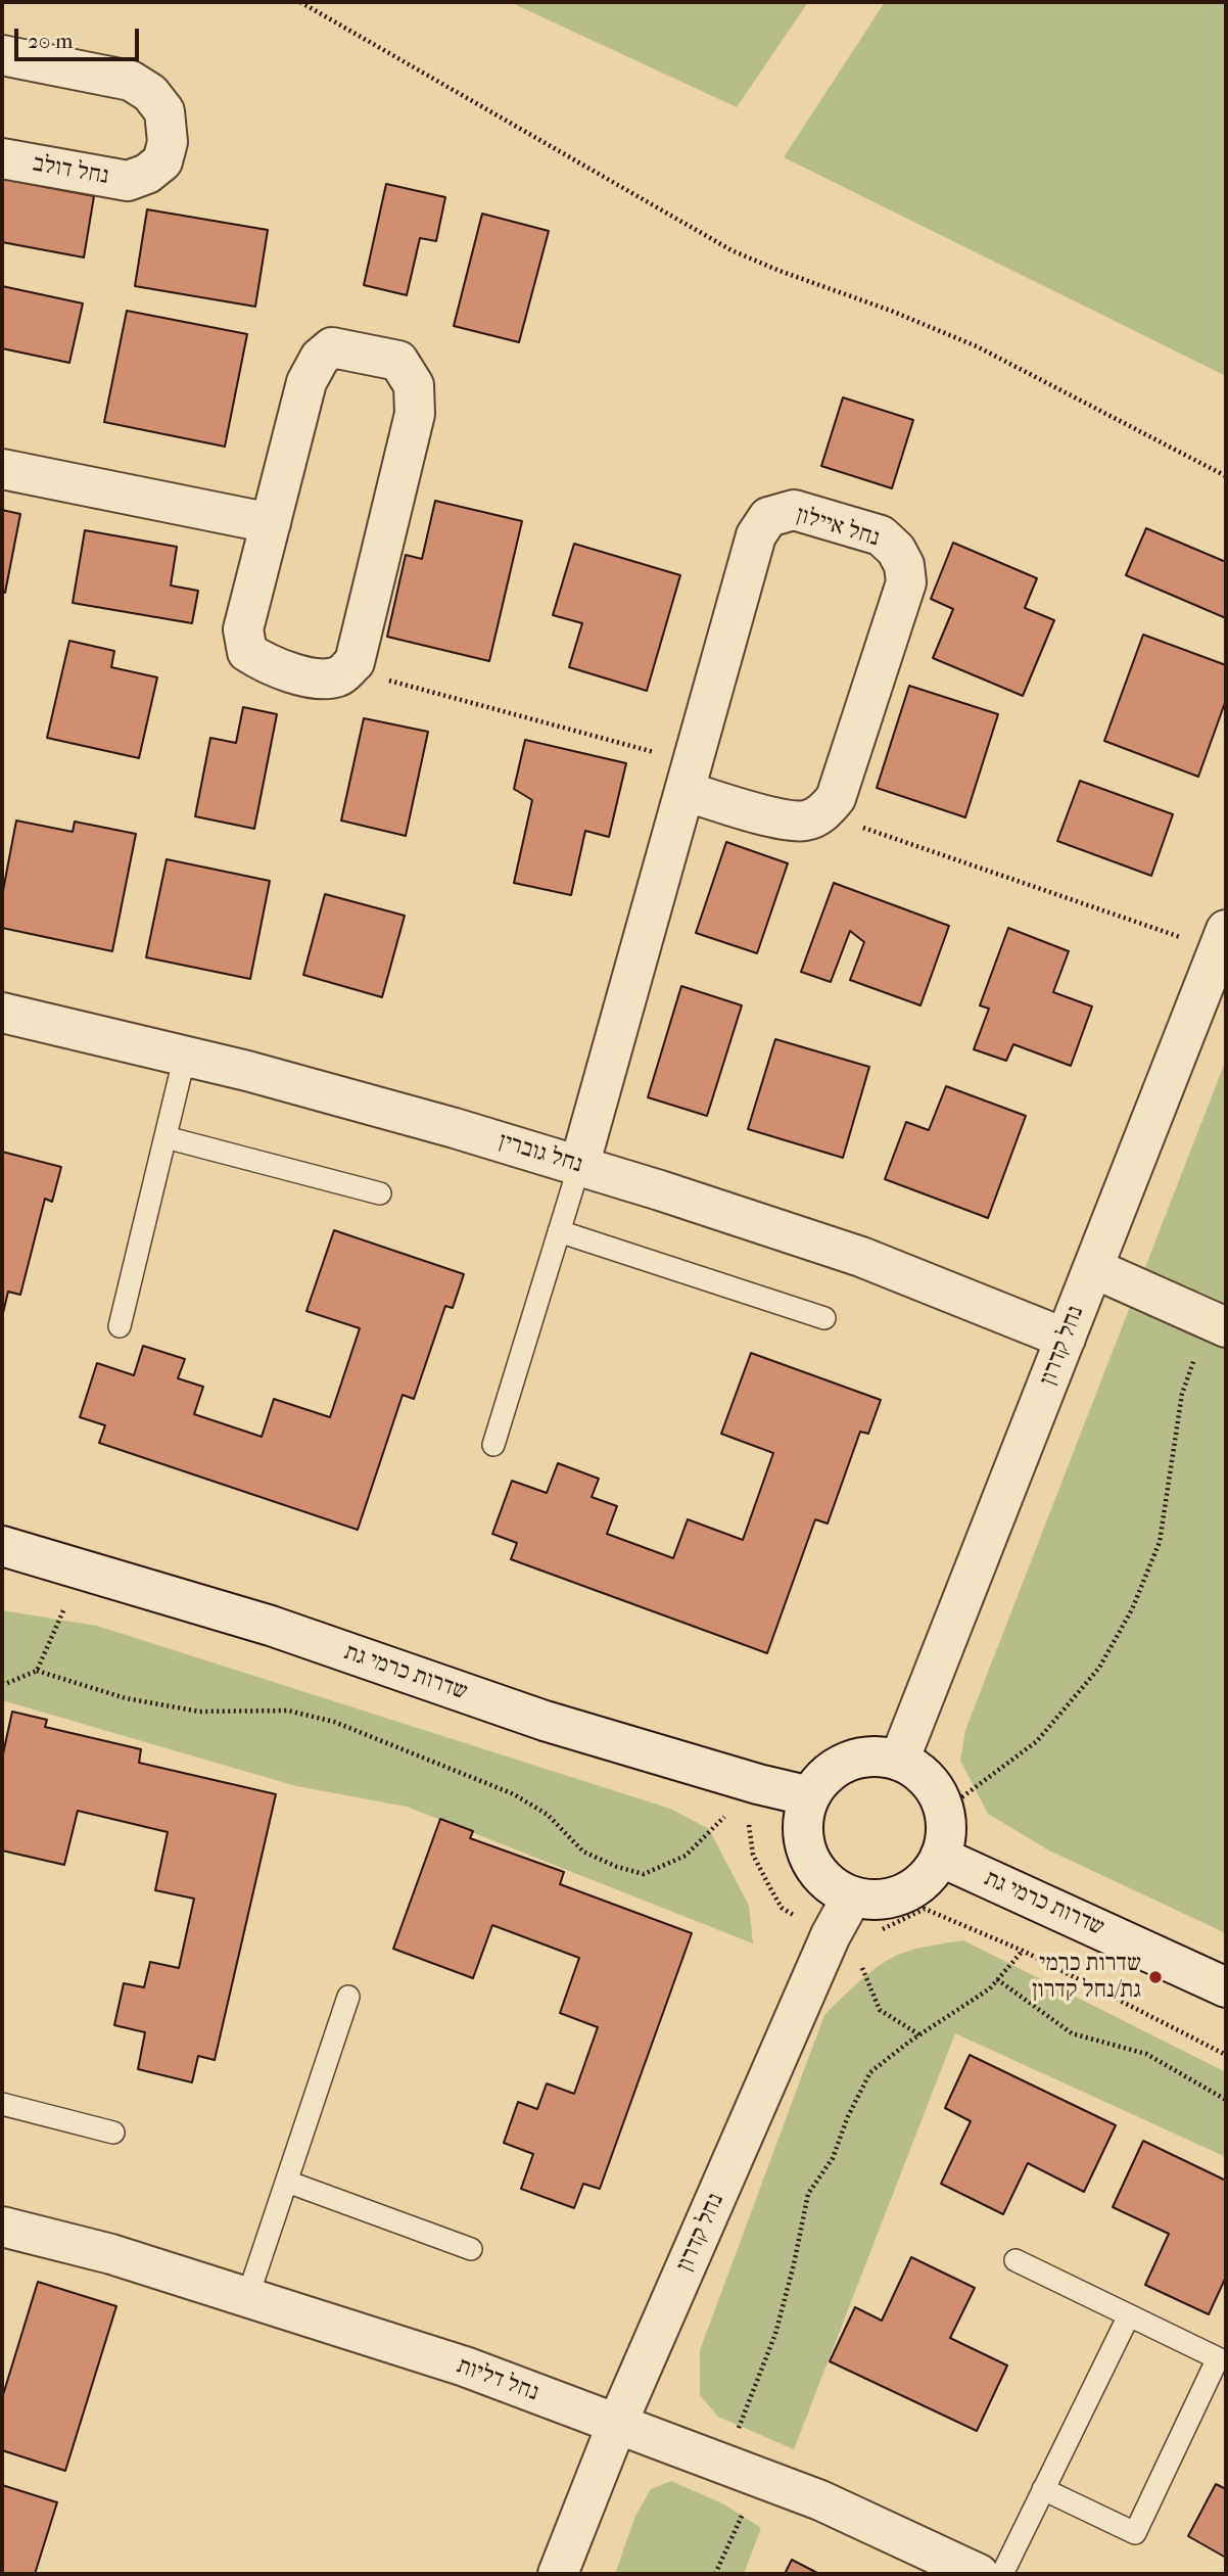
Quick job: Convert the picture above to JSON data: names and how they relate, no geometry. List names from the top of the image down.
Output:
{
  "streets": {
    "street": [
      "נחל דולב",
      "נחל איילון",
      "נחל גוברין",
      "נחל קדרון",
      "שדרות כרמי גת",
      "נחל דליות"
    ]
  },
  "crossings": [
    ["נחל איילון", "נחל גוברין"],
    ["נחל גוברין", "נחל קדרון"],
    ["נחל קדרון", "שדרות כרמי גת"],
    ["נחל קדרון", "נחל דליות"]
  ],
  "places": ["שדרות כרמי גת/נחל קדרון"],
  "scale_bar": "20 m"
}
